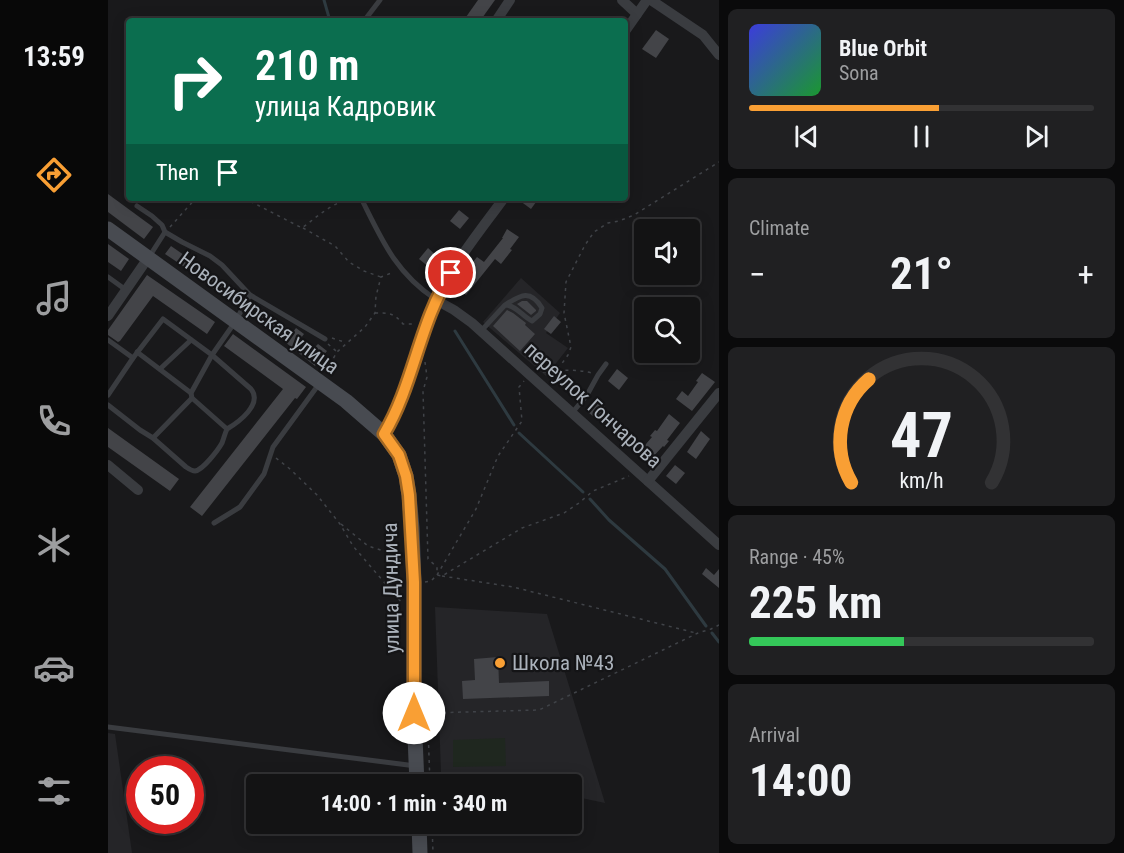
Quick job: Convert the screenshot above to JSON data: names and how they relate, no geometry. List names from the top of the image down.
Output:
{
  "streets": {
    "main road": ["Новосибирская улица", "улица Дундича"],
    "street": ["переулок Гончарова"]
  },
  "crossings": [
    ["Новосибирская улица", "улица Дундича"]
  ],
  "places": ["Школа №43"],
  "page": {
    "tabs": "13:59",
    "turn": ["210 m", "улица Кадровик"],
    "song": ["Blue Orbit", "Sona"],
    "then": "Then",
    "tile": [
      "Climate",
      ["Range · 45%", "225 km"],
      ["Arrival", "14:00"]
    ],
    "heat": ["−", "21°", "+"],
    "limit": "50",
    "trip": "14:00 · 1 min · 340 m",
    "gauge": ["47", "km/h"]
  }
}
